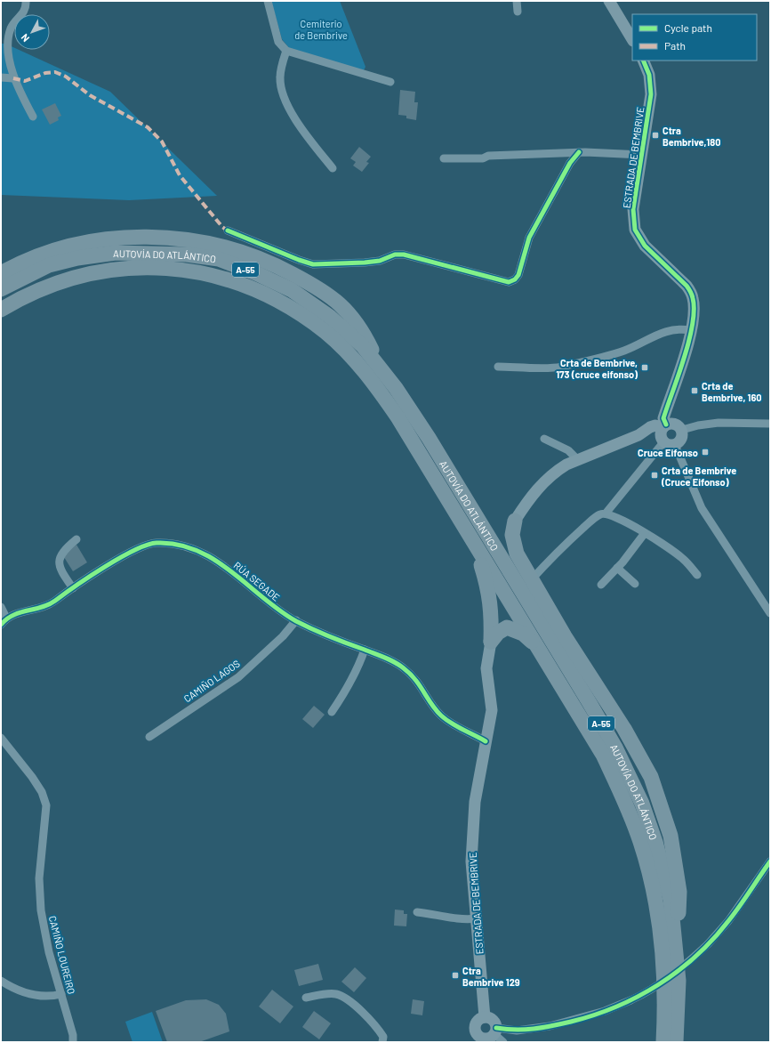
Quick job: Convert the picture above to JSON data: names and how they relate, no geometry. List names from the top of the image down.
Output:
{
  "streets": {
    "highway": ["AUTOVÍA DO ATLÁNTICO", "A-55"],
    "street": [
      "ESTRADA DE BEMBRIVE",
      "RÚA SEGADE",
      "CAMIÑO LAGOS",
      "CAMIÑO LOUREIRO"
    ]
  },
  "crossings": [
    ["ESTRADA DE BEMBRIVE", "RÚA SEGADE"],
    ["RÚA SEGADE", "CAMIÑO LAGOS"]
  ],
  "parks": ["Cemiterio de Bembrive"],
  "places": {
    "transit": [
      "Ctra Bembrive,180",
      "Crta de Bembrive, 173 (cruce eifonso)",
      "Crta de Bembrive, 160",
      "Cruce Eifonso",
      "Crta de Bembrive (Cruce Eifonso)",
      "Ctra Bembrive 129"
    ]
  },
  "legend": ["Cycle path", "Path"],
  "north": "bottom left"
}
